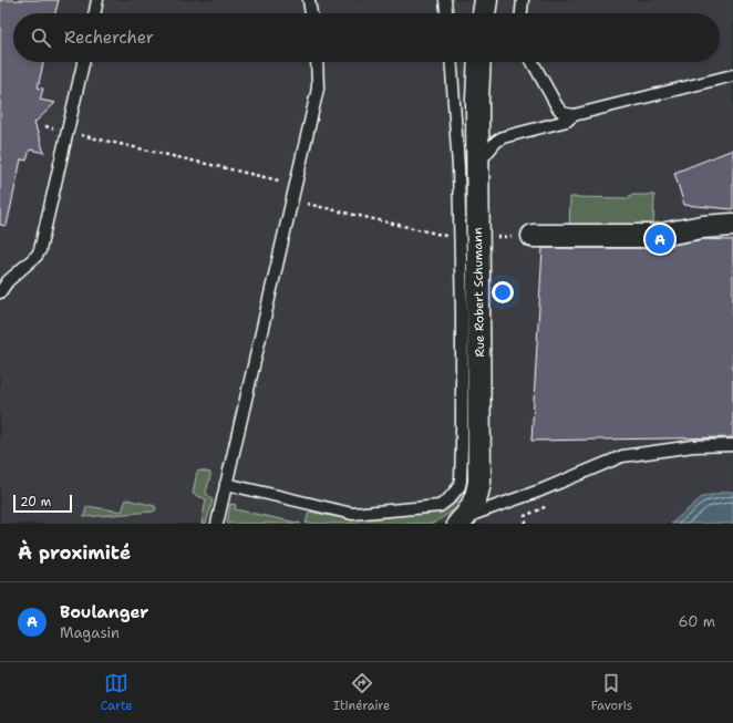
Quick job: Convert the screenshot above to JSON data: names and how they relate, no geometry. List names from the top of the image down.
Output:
{
  "streets": {
    "street": ["Rue Robert Schumann"]
  },
  "scale_bar": "20 m",
  "page": {
    "search": "Rechercher",
    "pins": "A",
    "scale": "20 m",
    "heading": "À proximité",
    "list": [
      {
        "mark": "A",
        "name": "Boulanger",
        "note": "Magasin",
        "value": "60 m"
      }
    ],
    "nav": ["Carte", "Itinéraire", "Favoris"]
  }
}
